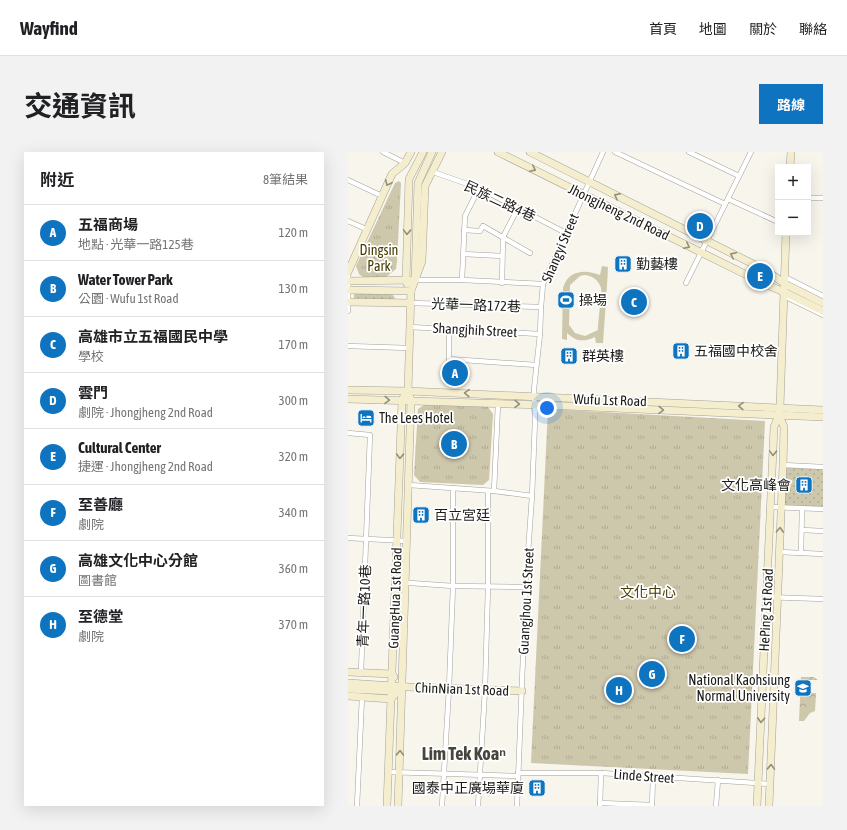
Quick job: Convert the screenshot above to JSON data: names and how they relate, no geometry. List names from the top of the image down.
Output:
{
  "streets": {
    "street": [
      "民族二路4巷",
      "Jhongjheng 2nd Road",
      "Shangyi Street",
      "光華一路172巷",
      "Shangjhih Street",
      "Wufu 1st Road",
      "GuangHua 1st Road",
      "Guangjhou 1st Street",
      "青年一路10巷",
      "HePing 1st Road",
      "ChinNian 1st Road",
      "Linde Street"
    ]
  },
  "crossings": [
    ["民族二路4巷", "Shangyi Street"],
    ["Jhongjheng 2nd Road", "Shangyi Street"],
    ["Jhongjheng 2nd Road", "HePing 1st Road"],
    ["Shangyi Street", "光華一路172巷"],
    ["Shangyi Street", "Shangjhih Street"],
    ["Shangyi Street", "Wufu 1st Road"],
    ["Shangyi Street", "Guangjhou 1st Street"],
    ["光華一路172巷", "GuangHua 1st Road"],
    ["Shangjhih Street", "GuangHua 1st Road"],
    ["Wufu 1st Road", "GuangHua 1st Road"],
    ["Wufu 1st Road", "Guangjhou 1st Street"],
    ["Wufu 1st Road", "HePing 1st Road"],
    ["GuangHua 1st Road", "ChinNian 1st Road"],
    ["GuangHua 1st Road", "Linde Street"],
    ["Guangjhou 1st Street", "ChinNian 1st Road"],
    ["Guangjhou 1st Street", "Linde Street"],
    ["HePing 1st Road", "Linde Street"]
  ],
  "districts": ["Lim Tek Koaⁿ"],
  "parks": ["Dingsin Park", "文化中心"],
  "places": {
    "building": [
      "勤藝樓",
      "五福國中校舍",
      "群英樓",
      "文化高峰會",
      "百立宮廷",
      "國泰中正廣場華廈"
    ],
    "sports": ["操場"],
    "hotel": ["The Lees Hotel"],
    "school or university": ["National Kaohsiung Normal University"]
  },
  "page": {
    "header": "Wayfind",
    "nav": [
      "首頁",
      "地圖",
      "關於",
      "聯絡"
    ],
    "title": "交通資訊",
    "buttons": "路線",
    "heading": ["附近", "8筆結果"],
    "map_buttons": ["+", "−"],
    "list": [
      {
        "mark": "A",
        "name": "五福商場",
        "note": "地點 · 光華一路125巷",
        "value": "120 m"
      },
      {
        "mark": "B",
        "name": "Water Tower Park",
        "note": "公園 · Wufu 1st Road",
        "value": "130 m"
      },
      {
        "mark": "C",
        "name": "高雄市立五福國民中學",
        "note": "學校",
        "value": "170 m"
      },
      {
        "mark": "D",
        "name": "雲門",
        "note": "劇院 · Jhongjheng 2nd Road",
        "value": "300 m"
      },
      {
        "mark": "E",
        "name": "Cultural Center",
        "note": "捷運 · Jhongjheng 2nd Road",
        "value": "320 m"
      },
      {
        "mark": "F",
        "name": "至善廳",
        "note": "劇院",
        "value": "340 m"
      },
      {
        "mark": "G",
        "name": "高雄文化中心分館",
        "note": "圖書館",
        "value": "360 m"
      },
      {
        "mark": "H",
        "name": "至德堂",
        "note": "劇院",
        "value": "370 m"
      }
    ],
    "pins": [
      "D",
      "E",
      "C",
      "A",
      "B",
      "F",
      "G",
      "H"
    ]
  }
}
